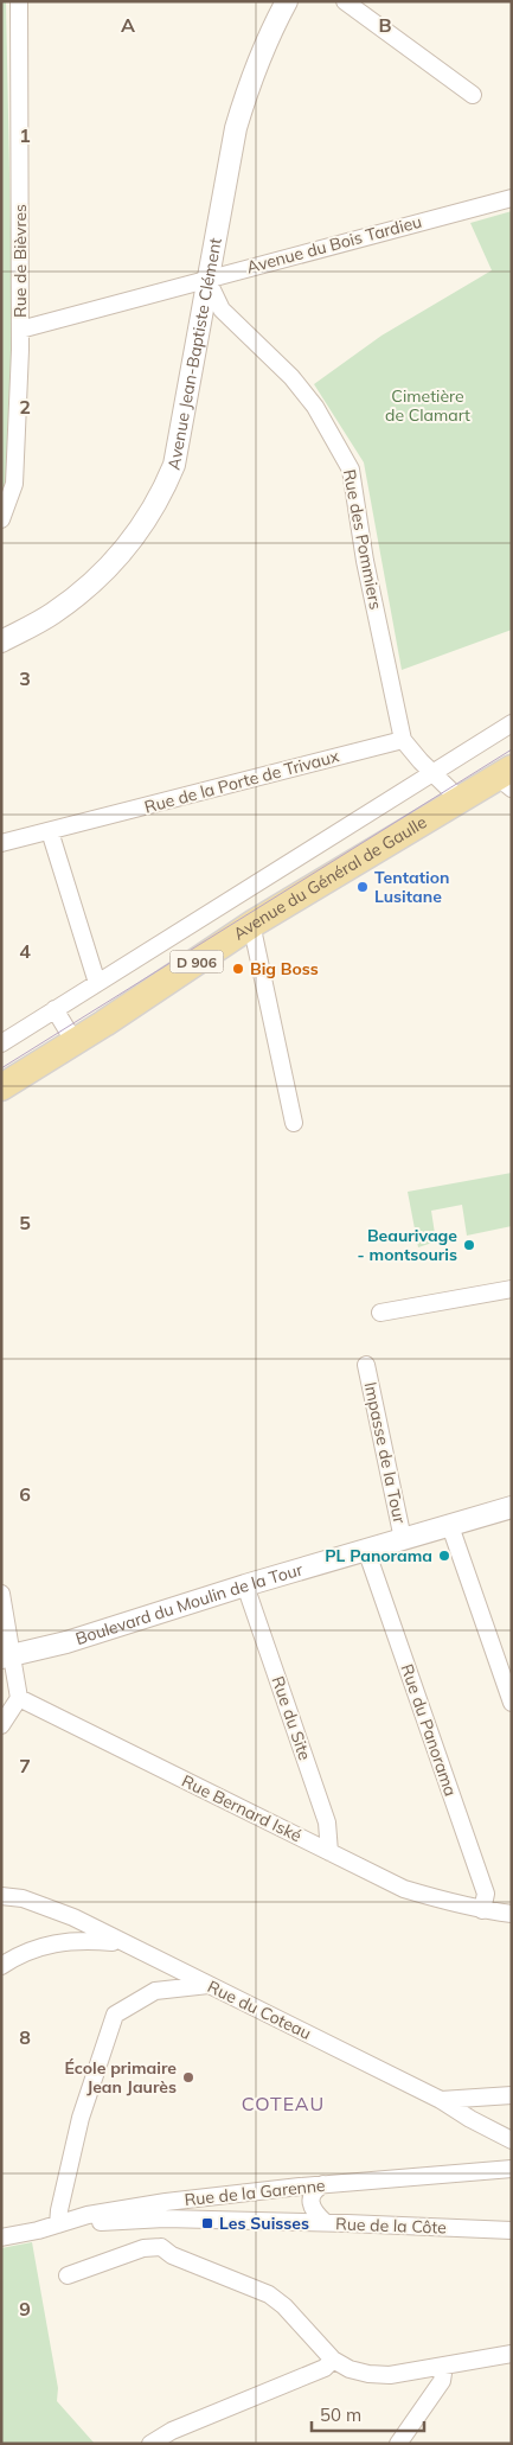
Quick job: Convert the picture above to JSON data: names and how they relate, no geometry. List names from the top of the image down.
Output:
{
  "streets": {
    "main road": ["Avenue du Général de Gaulle", "D 906"],
    "street": [
      "Avenue du Bois Tardieu",
      "Rue de Bièvres",
      "Avenue Jean-Baptiste Clément",
      "Rue des Pommiers",
      "Rue de la Porte de Trivaux",
      "Impasse de la Tour",
      "Boulevard du Moulin de la Tour",
      "Rue du Site",
      "Rue du Panorama",
      "Rue Bernard Iské",
      "Rue du Coteau",
      "Rue de la Garenne",
      "Rue de la Côte"
    ]
  },
  "crossings": [
    ["Avenue du Bois Tardieu", "Rue de Bièvres"],
    ["Avenue du Bois Tardieu", "Avenue Jean-Baptiste Clément"],
    ["Avenue du Bois Tardieu", "Rue des Pommiers"],
    ["Avenue Jean-Baptiste Clément", "Rue des Pommiers"],
    ["Rue des Pommiers", "Rue de la Porte de Trivaux"],
    ["Impasse de la Tour", "Boulevard du Moulin de la Tour"],
    ["Boulevard du Moulin de la Tour", "Rue du Site"],
    ["Boulevard du Moulin de la Tour", "Rue du Panorama"],
    ["Rue du Site", "Rue Bernard Iské"],
    ["Rue du Panorama", "Rue Bernard Iské"],
    ["Rue de la Garenne", "Rue de la Côte"]
  ],
  "districts": ["COTEAU"],
  "parks": ["Cimetière de Clamart"],
  "places": {
    "other": [
      "Tentation Lusitane",
      "Big Boss",
      "Beaurivage - montsouris",
      "PL Panorama",
      "École primaire Jean Jaurès"
    ],
    "transit": ["Les Suisses"]
  },
  "scale_bar": "50 m",
  "grid": {
    "columns": ["A", "B"],
    "rows": [
      "1",
      "2",
      "3",
      "4",
      "5",
      "6",
      "7",
      "8",
      "9"
    ]
  }
}
